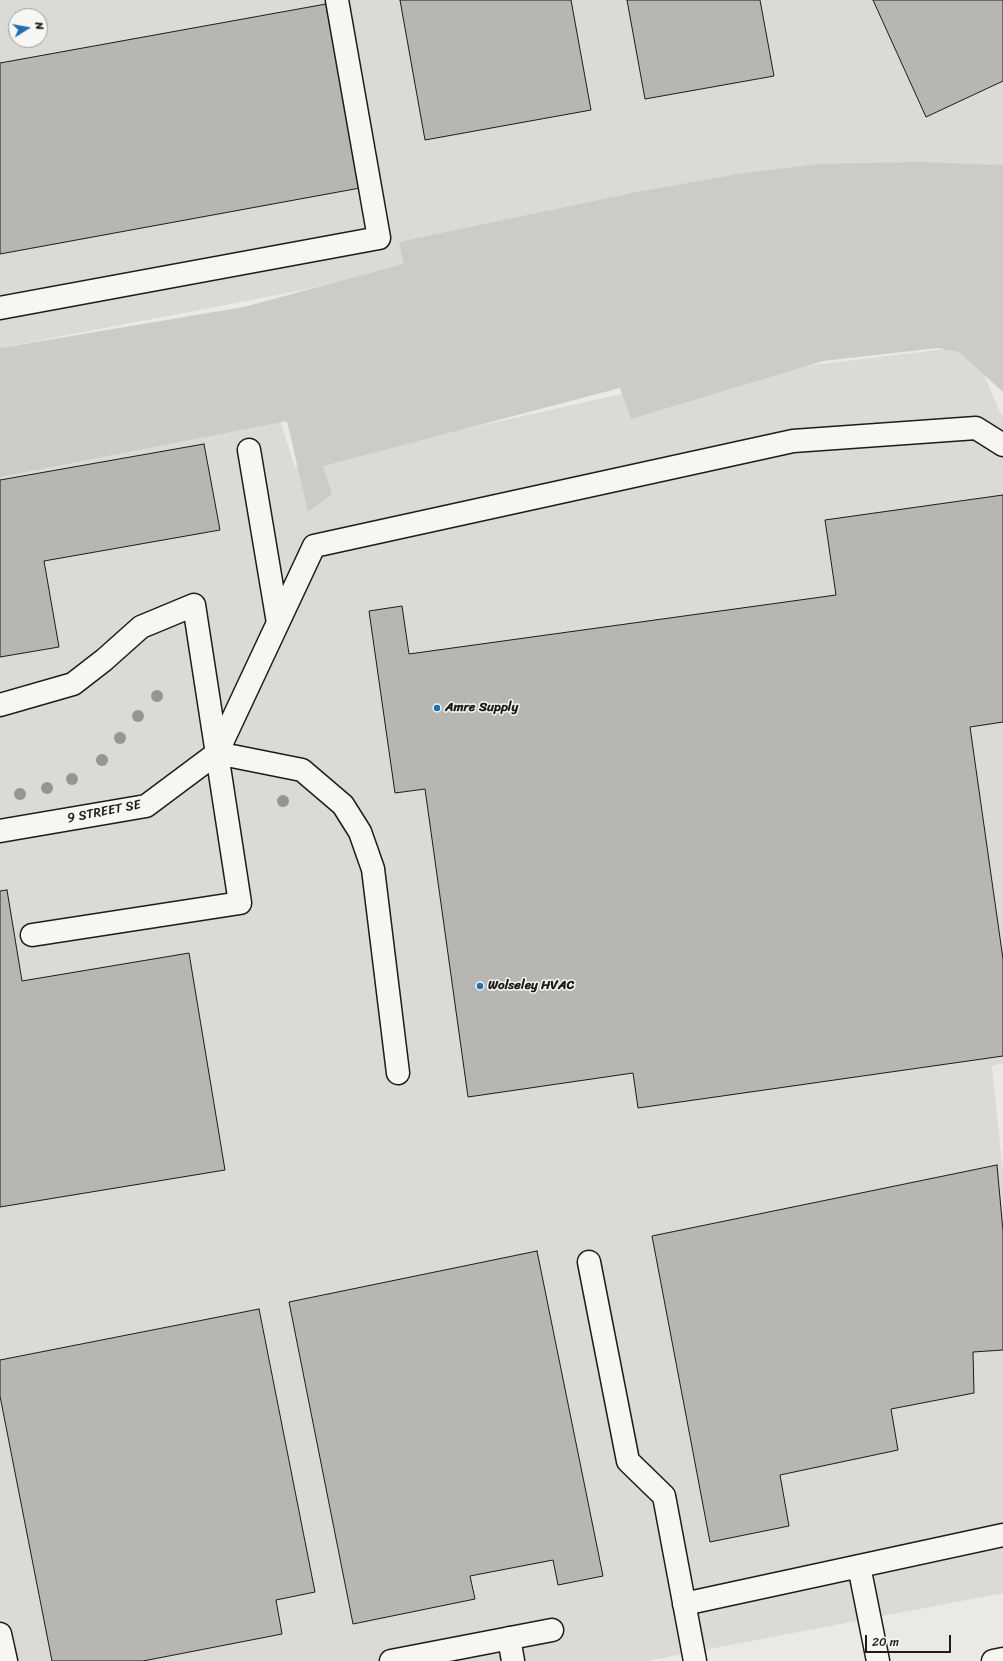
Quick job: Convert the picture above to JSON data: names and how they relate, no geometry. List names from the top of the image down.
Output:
{
  "streets": {
    "street": ["9 STREET SE"]
  },
  "places": ["Amre Supply", "Wolseley HVAC"],
  "scale_bar": "20 m",
  "north": "right"
}
